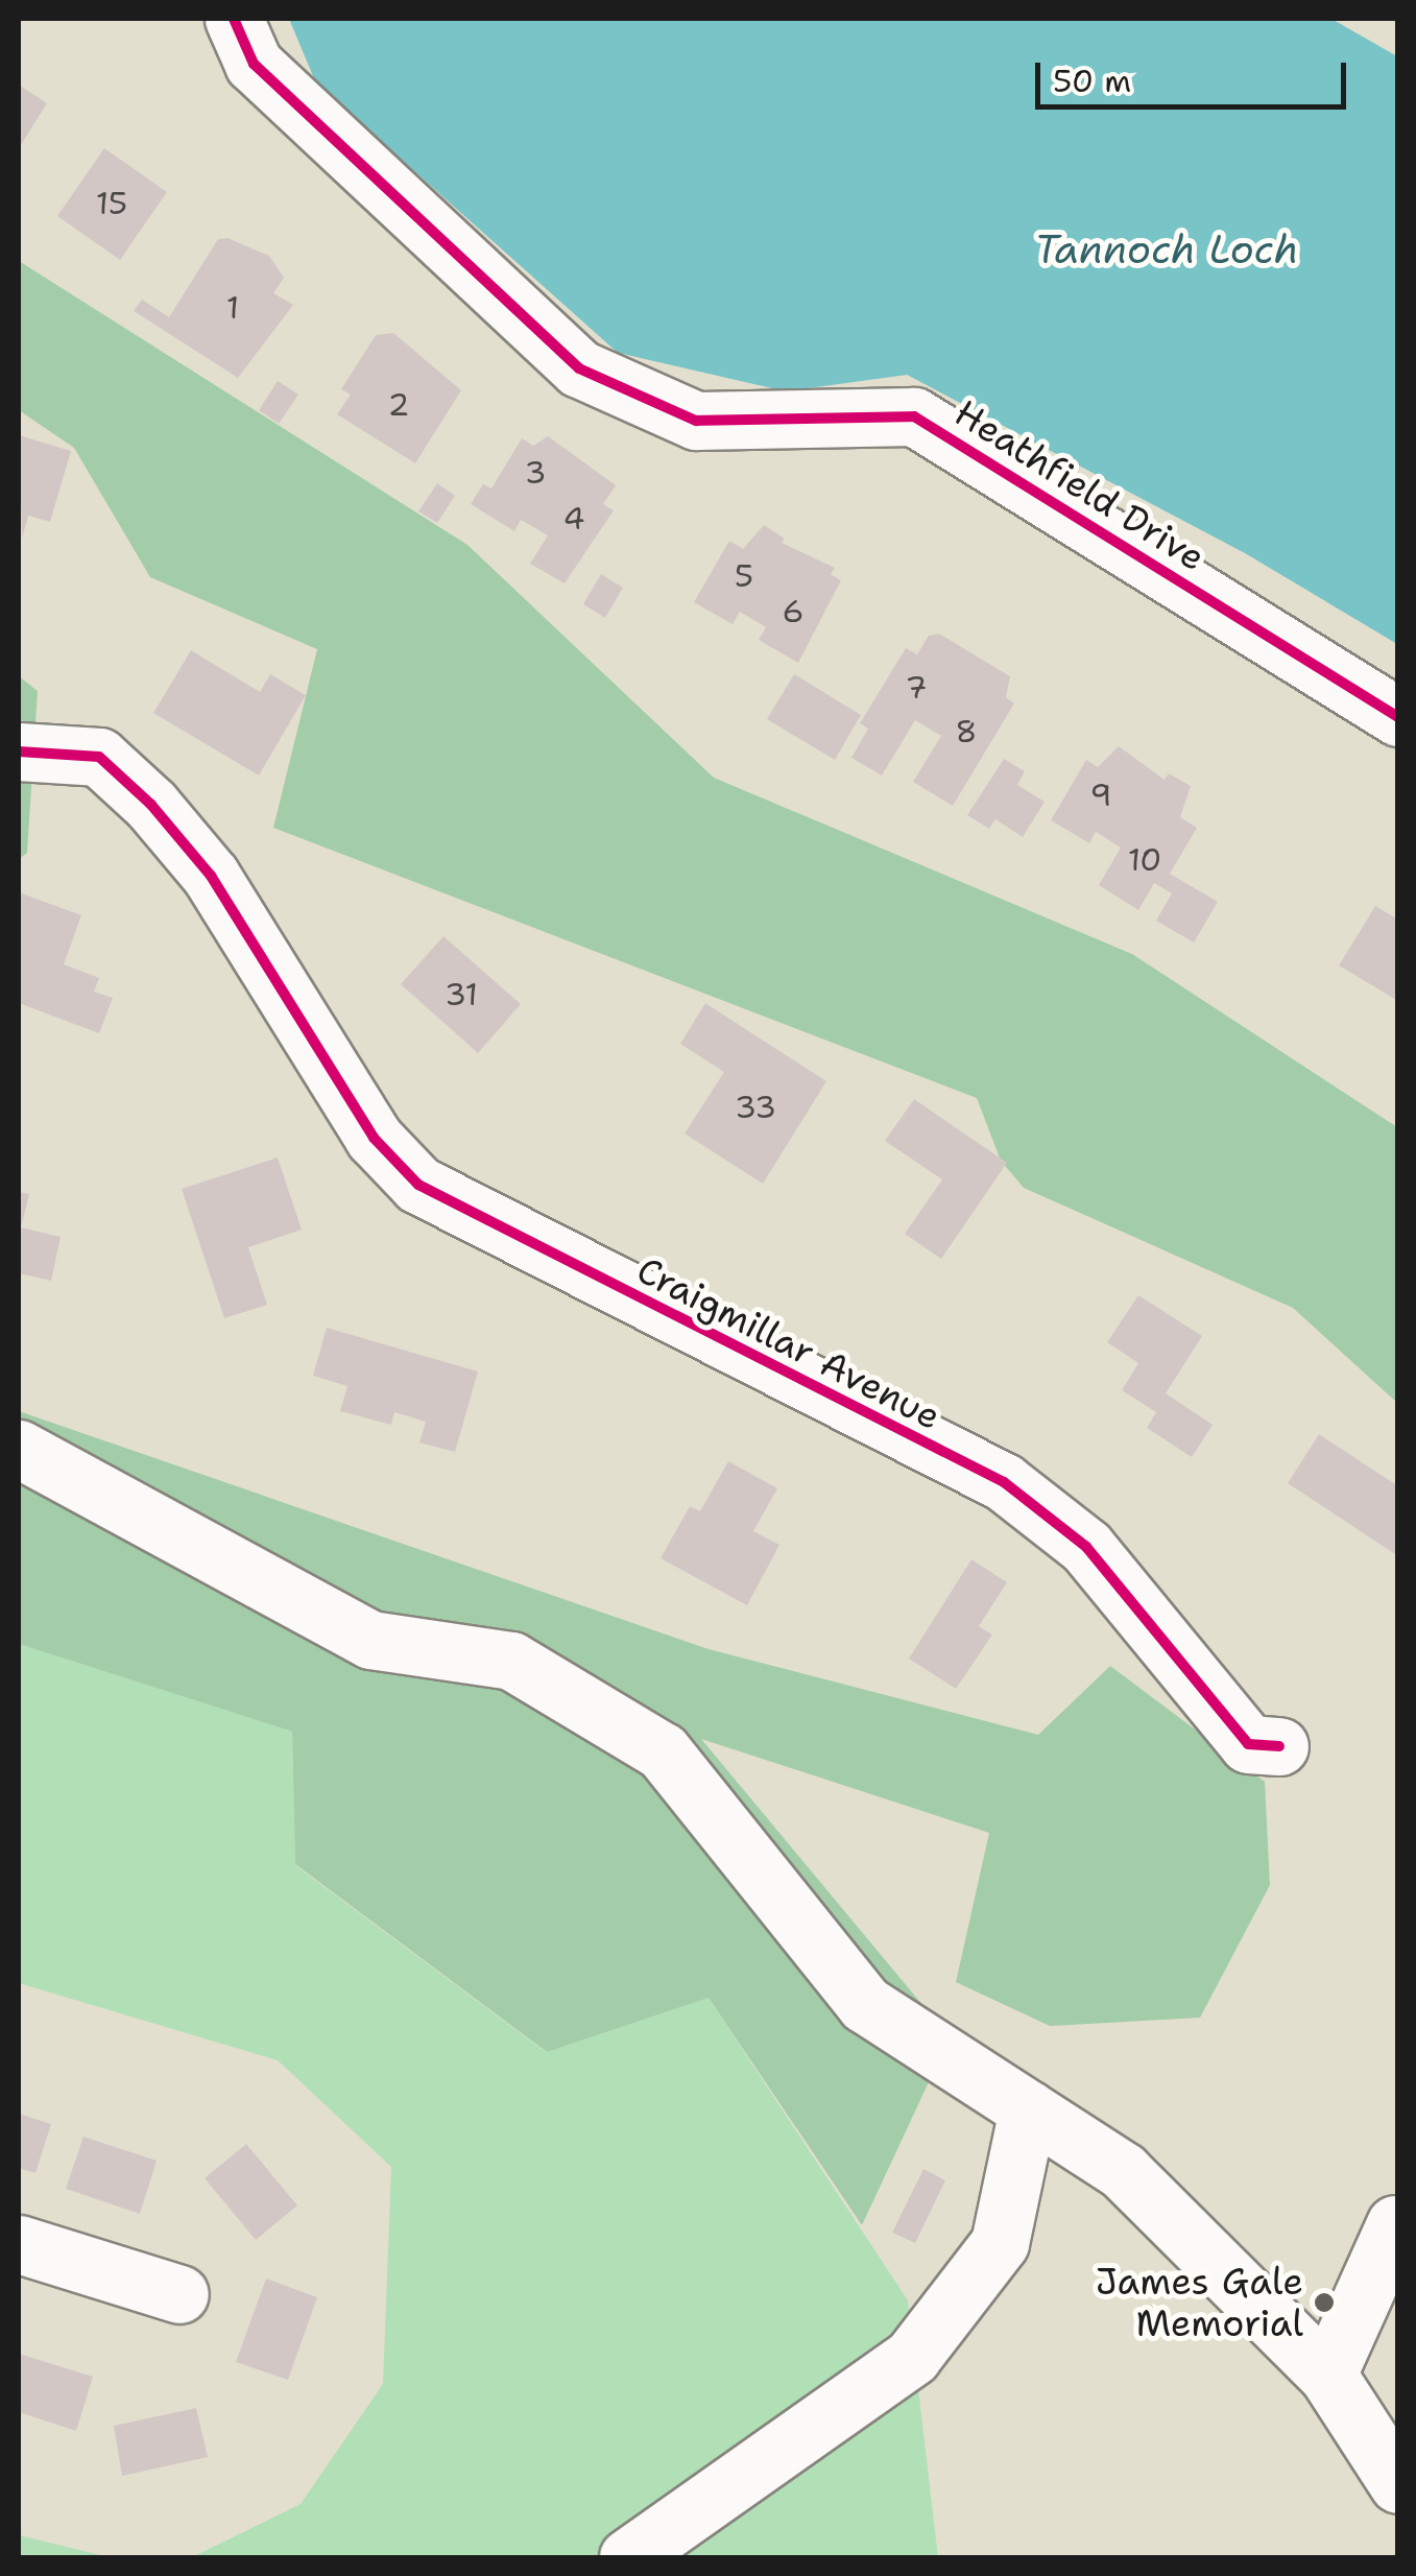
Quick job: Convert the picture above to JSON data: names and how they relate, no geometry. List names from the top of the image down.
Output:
{
  "streets": {
    "street": ["Heathfield Drive", "Craigmillar Avenue"]
  },
  "water": ["Tannoch Loch"],
  "places": ["James Gale Memorial"],
  "house_numbers": [
    "15",
    "1",
    "2",
    "3",
    "4",
    "5",
    "6",
    "7",
    "8",
    "9",
    "10",
    "31",
    "33"
  ],
  "scale_bar": "50 m"
}
